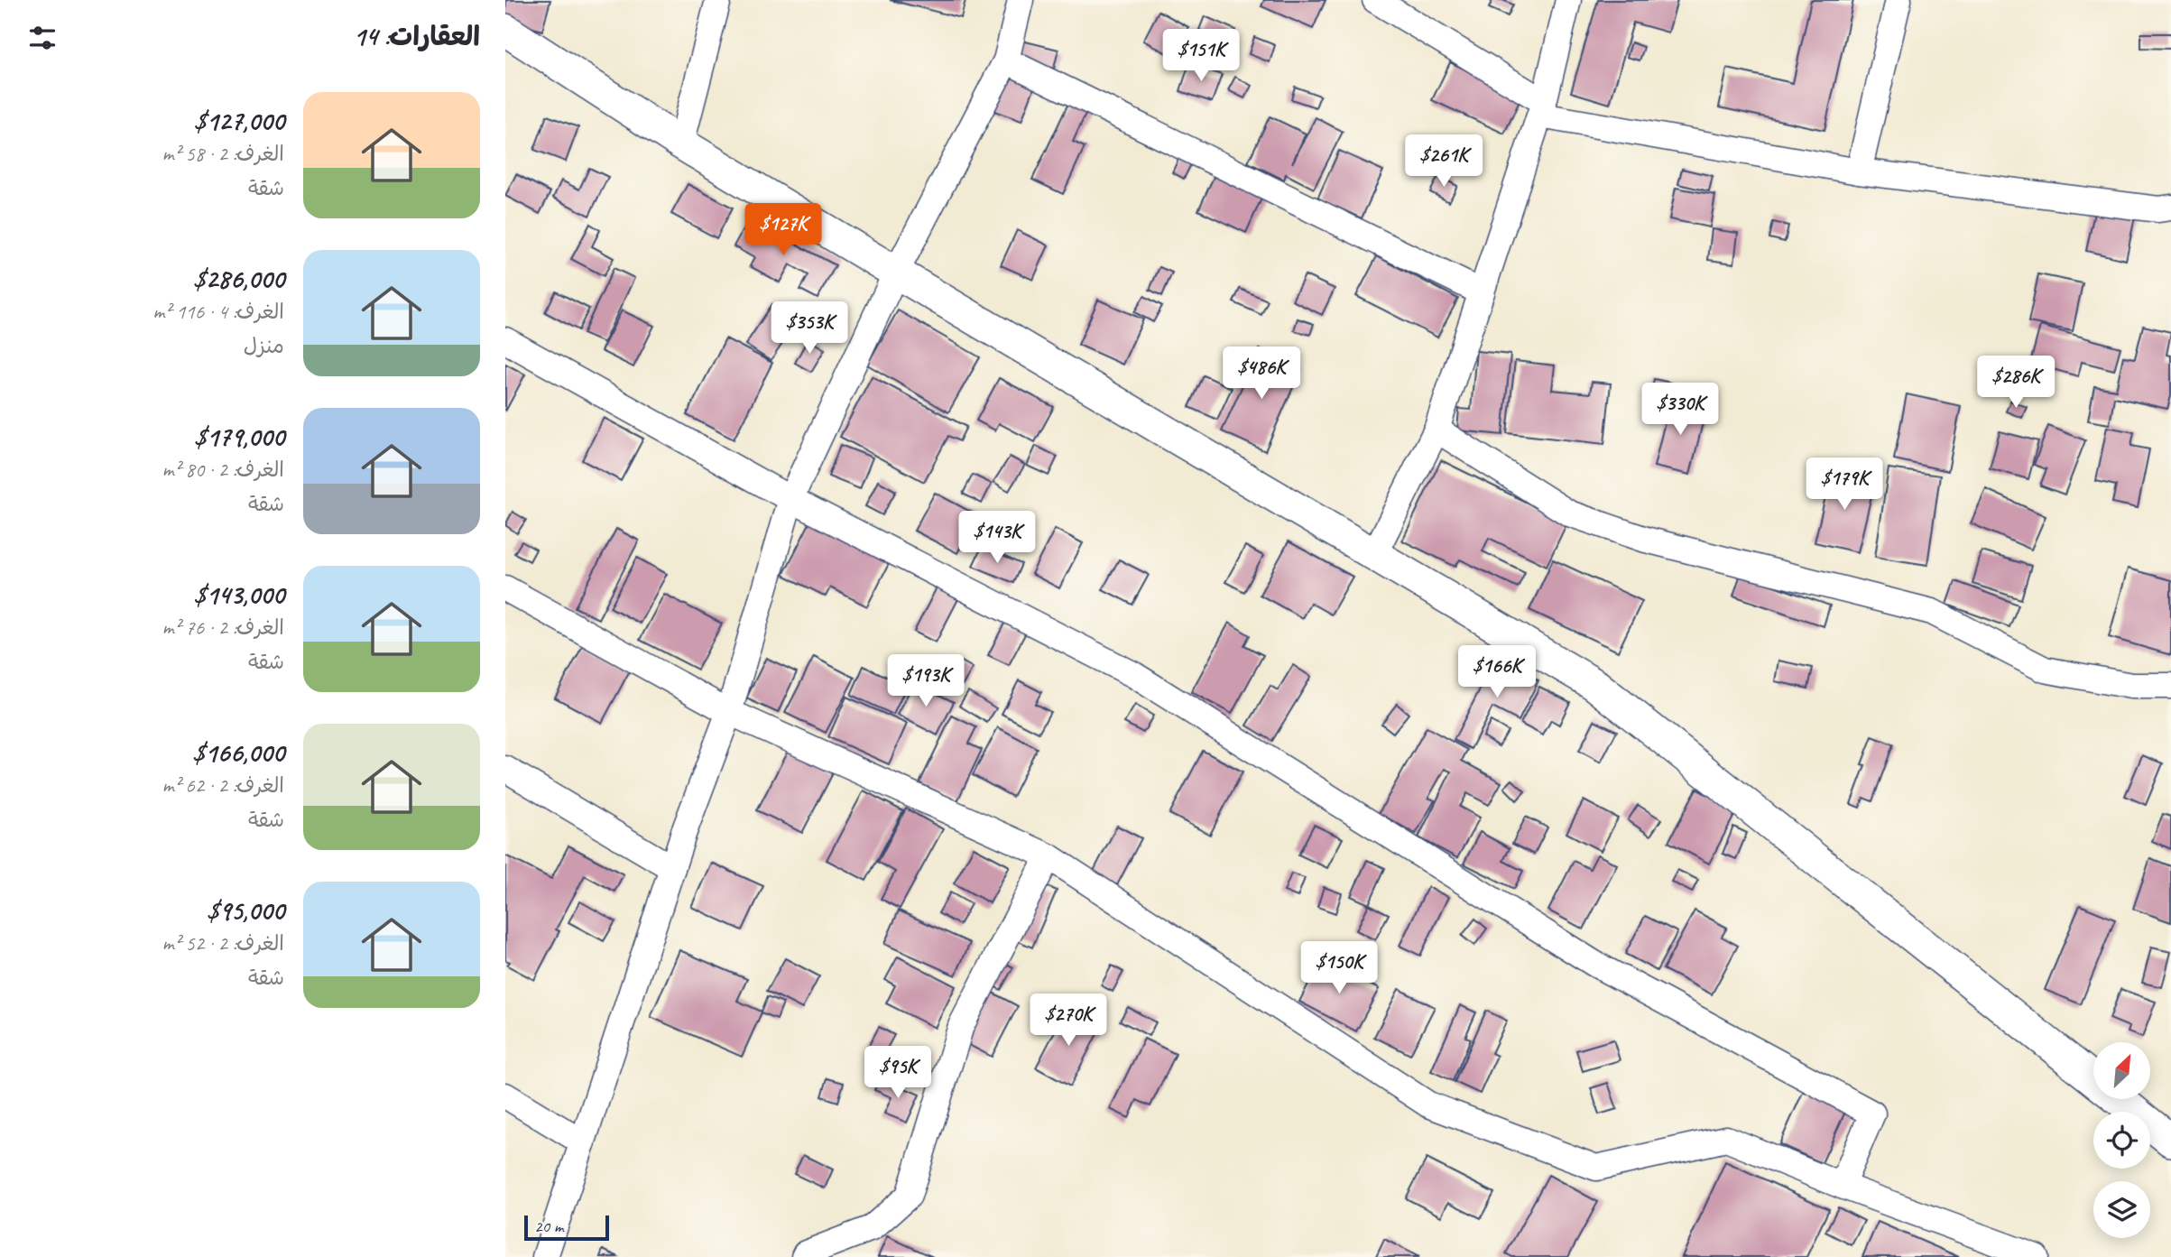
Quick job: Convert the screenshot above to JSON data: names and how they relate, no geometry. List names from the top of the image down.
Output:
{
  "scale_bar": "20 m",
  "north": "top right",
  "page": {
    "heading": "العقارات: 14",
    "price": [
      "$151K",
      "$261K",
      "$127K",
      "$353K",
      "$486K",
      "$286K",
      "$330K",
      "$179K",
      "$143K",
      "$166K",
      "$193K",
      "$150K",
      "$270K",
      "$95K"
    ],
    "list": [
      {
        "name": "$127,000",
        "note": "الغرف: 2 · 58 m² · شقة"
      },
      {
        "name": "$286,000",
        "note": "الغرف: 4 · 116 m² · منزل"
      },
      {
        "name": "$179,000",
        "note": "الغرف: 2 · 80 m² · شقة"
      },
      {
        "name": "$143,000",
        "note": "الغرف: 2 · 76 m² · شقة"
      },
      {
        "name": "$166,000",
        "note": "الغرف: 2 · 62 m² · شقة"
      },
      {
        "name": "$95,000",
        "note": "الغرف: 2 · 52 m² · شقة"
      }
    ],
    "scale": "20 m"
  }
}
